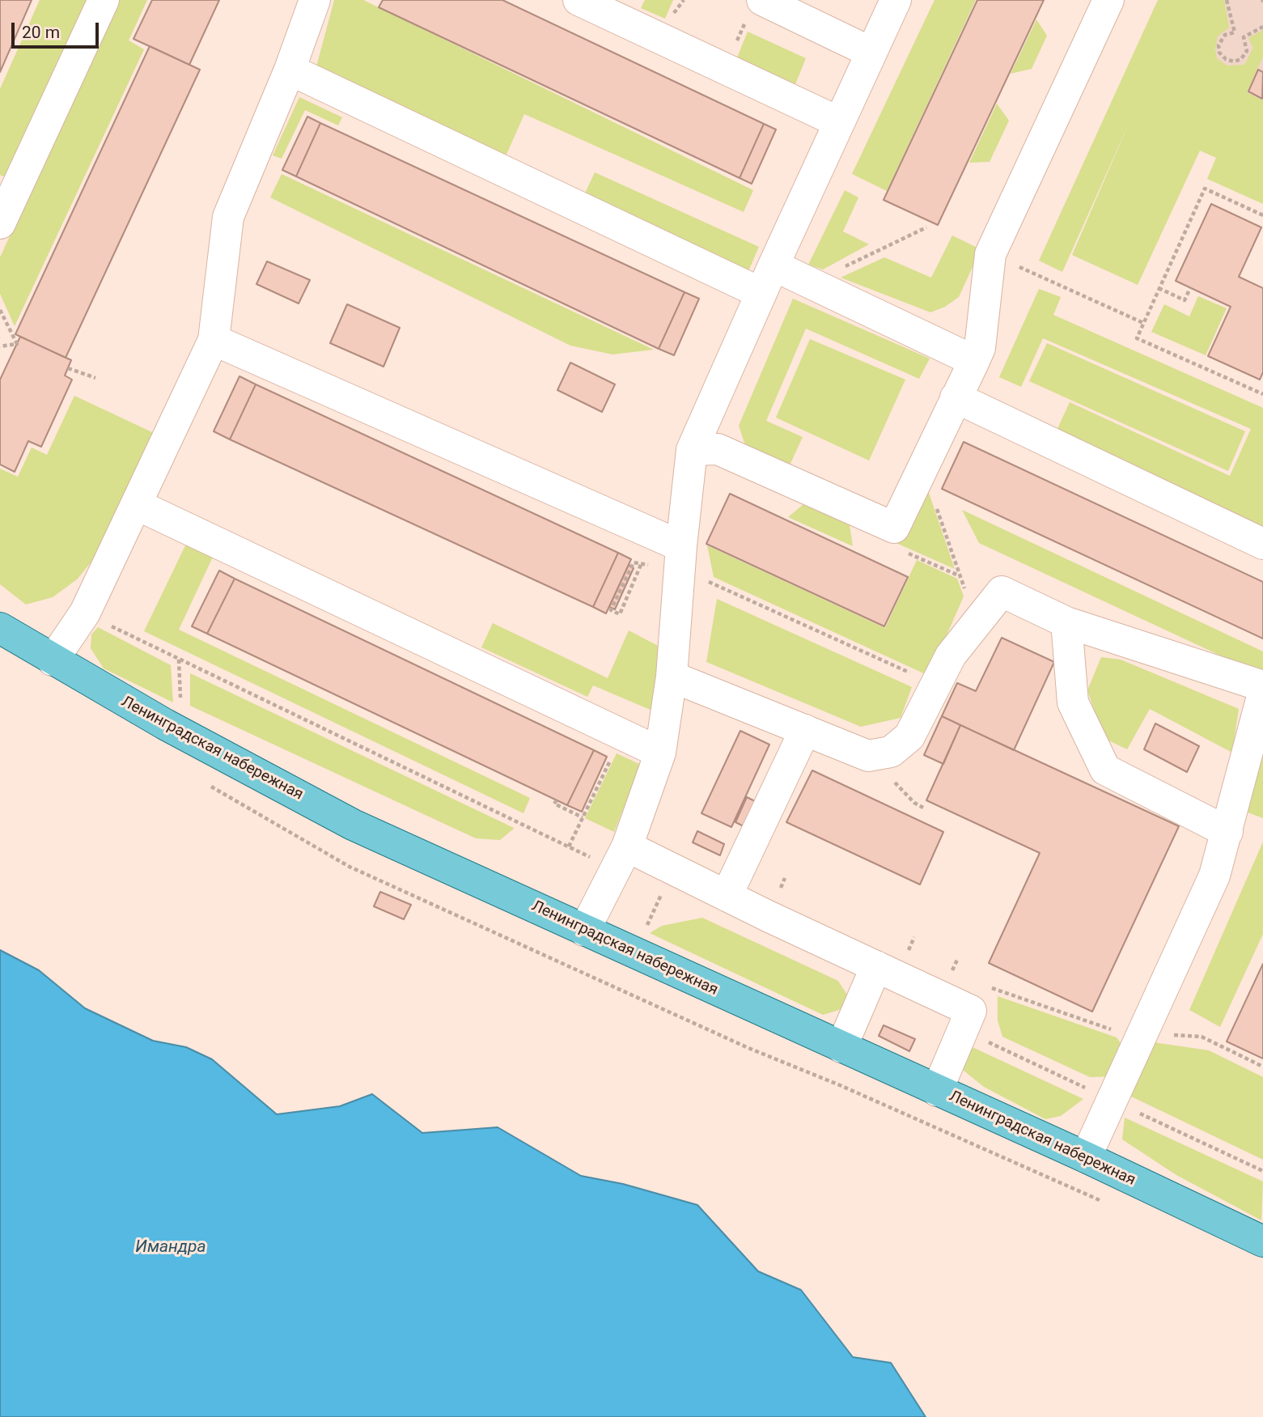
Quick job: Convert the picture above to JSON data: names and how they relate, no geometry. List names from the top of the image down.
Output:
{
  "streets": {
    "main road": ["Ленинградская набережная"]
  },
  "water": ["Имандра"],
  "scale_bar": "20 m"
}
